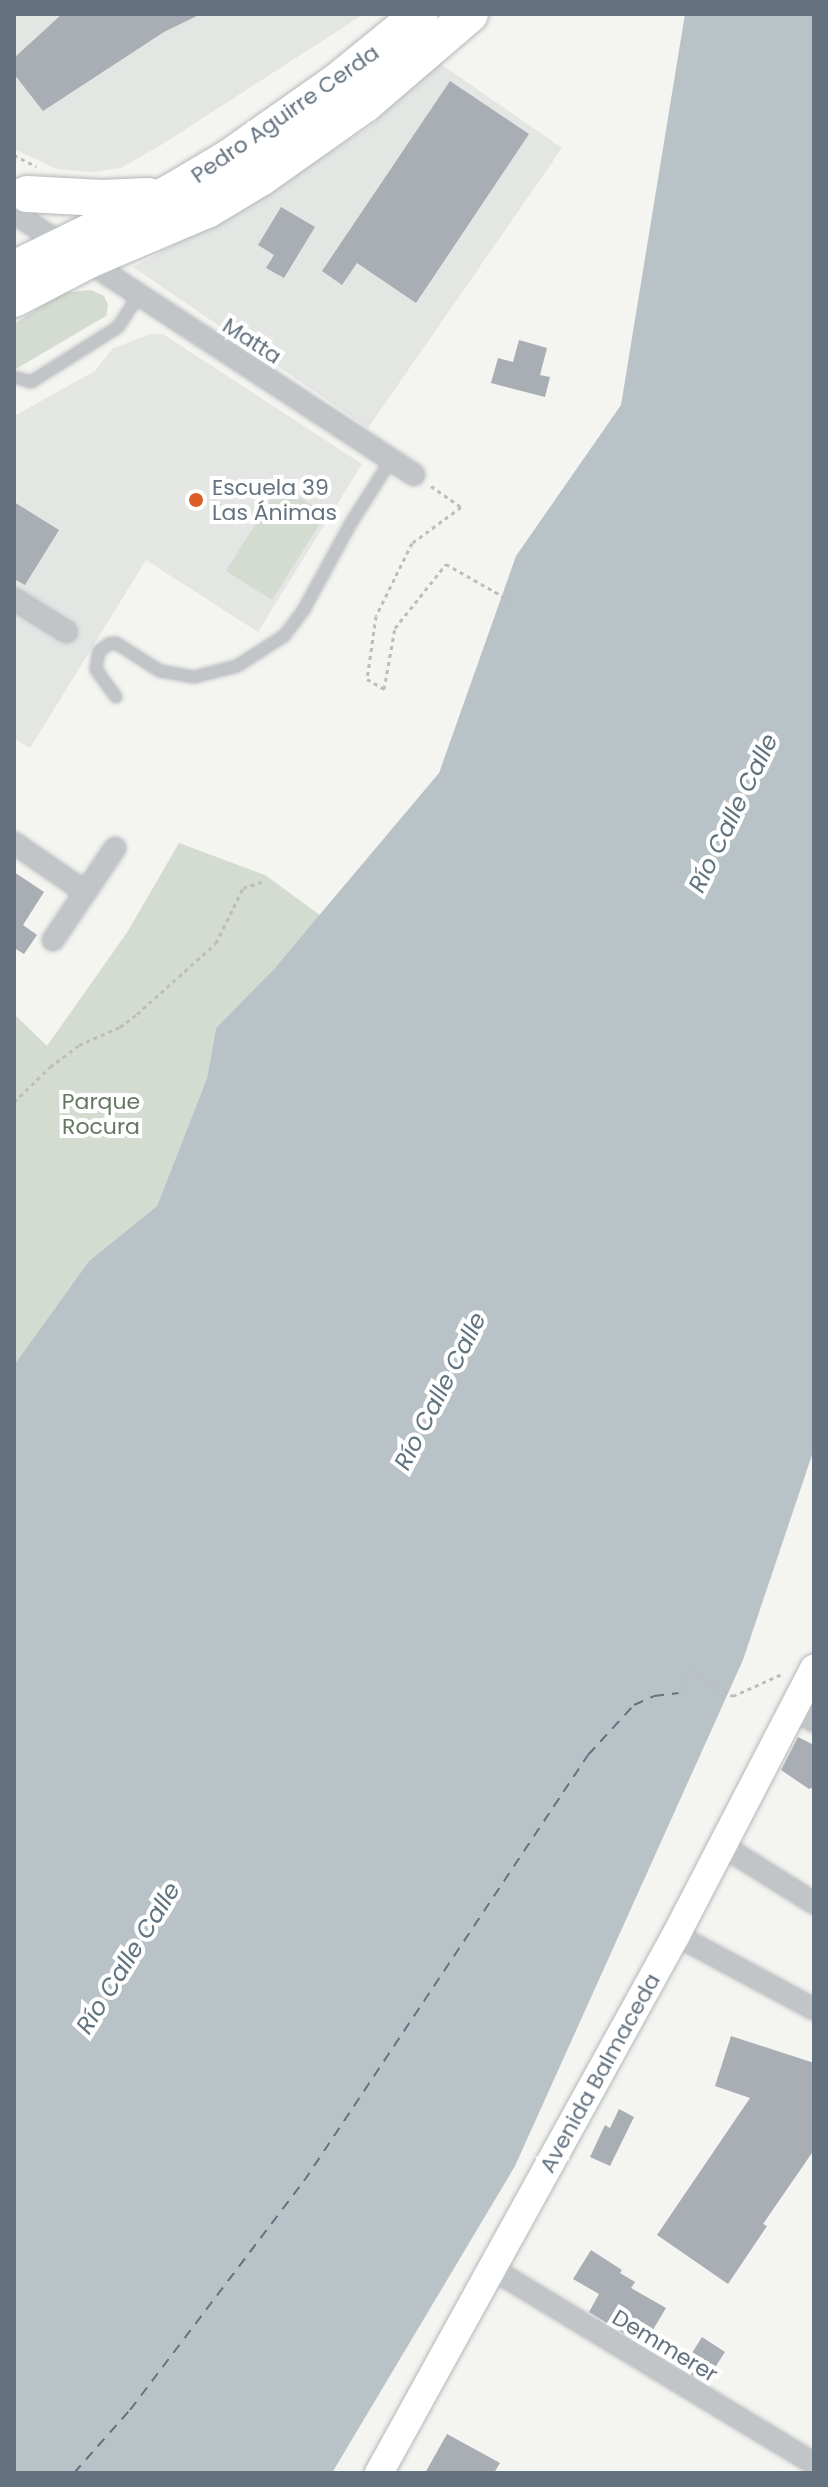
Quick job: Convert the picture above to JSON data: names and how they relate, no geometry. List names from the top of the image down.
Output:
{
  "streets": {
    "highway": ["Pedro Aguirre Cerda"],
    "main road": ["Avenida Balmaceda"],
    "street": ["Matta", "Demmerer"]
  },
  "crossings": [
    ["Pedro Aguirre Cerda", "Matta"],
    ["Avenida Balmaceda", "Demmerer"]
  ],
  "water": ["Río Calle Calle"],
  "parks": ["Parque Rocura"],
  "places": ["Escuela 39 Las Ánimas"]
}
